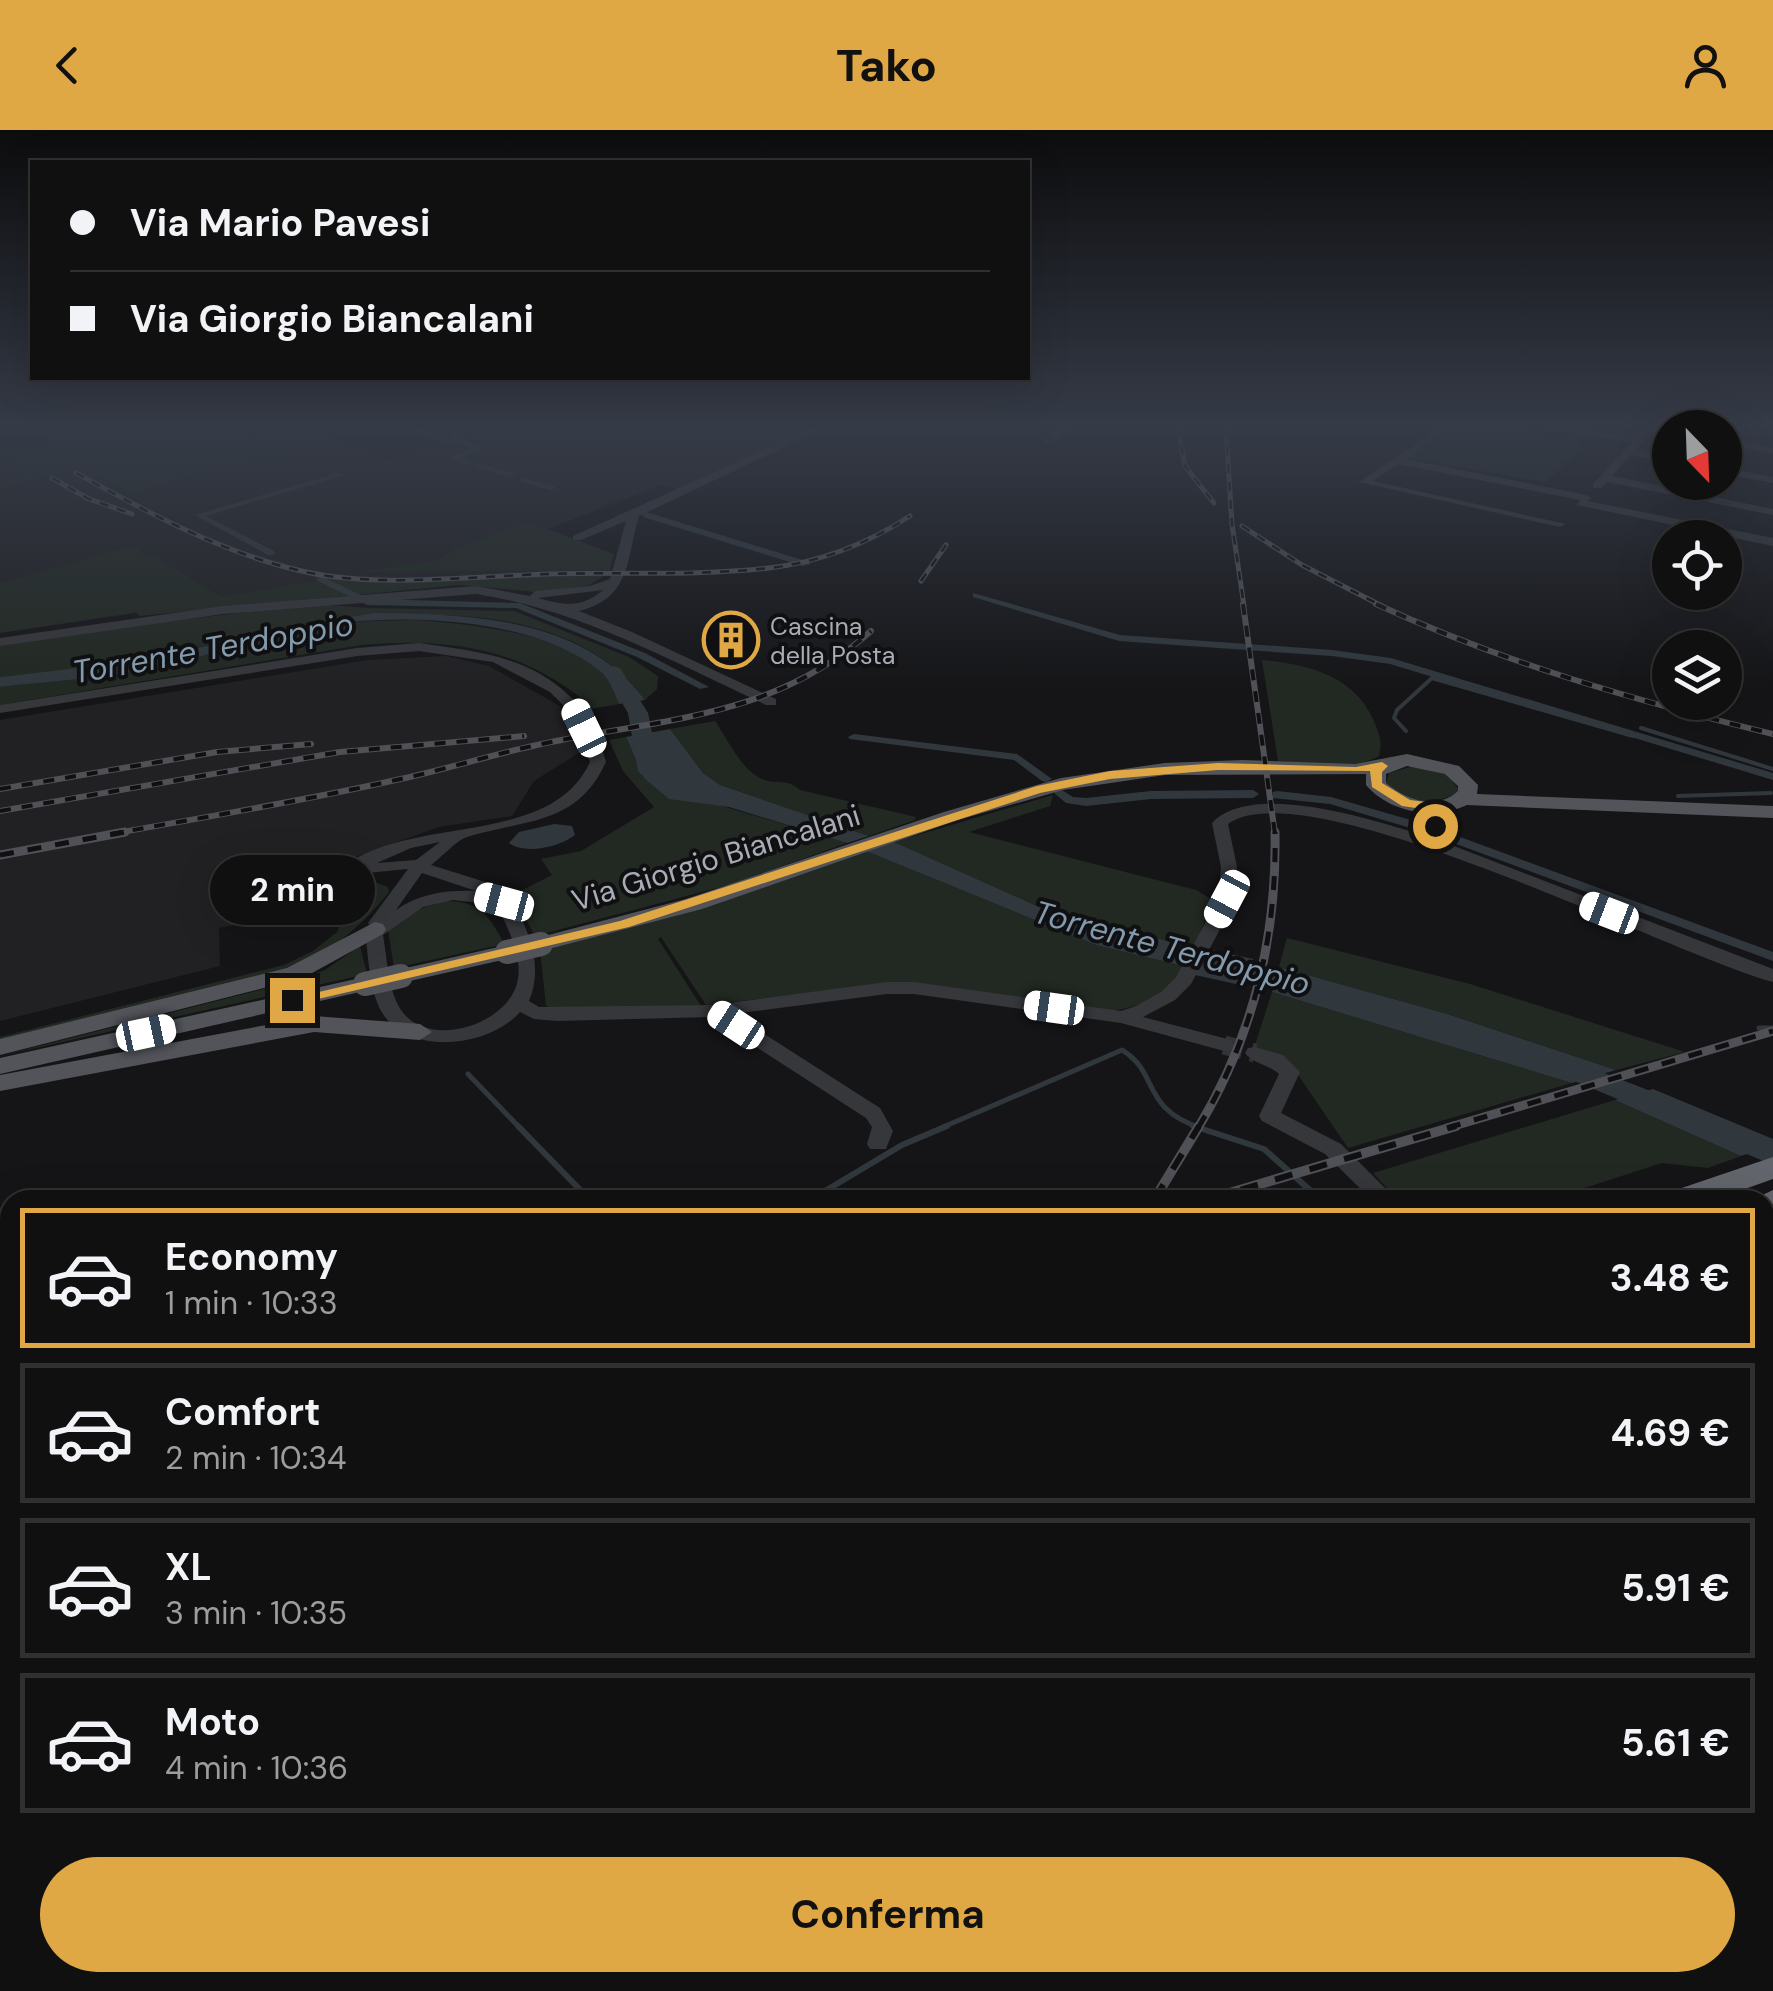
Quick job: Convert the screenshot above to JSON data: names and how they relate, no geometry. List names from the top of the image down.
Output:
{
  "streets": {
    "main road": ["Via Giorgio Biancalani"]
  },
  "water": ["Torrente Terdoppio"],
  "places": {
    "building": ["Cascina della Posta"]
  },
  "north": "bottom right",
  "page": {
    "header": "Tako",
    "banner": ["Via Mario Pavesi", "Via Giorgio Biancalani"],
    "bubble": "2 min",
    "list": [
      {
        "name": "Economy",
        "note": "1 min · 10:33",
        "value": "3.48 €"
      },
      {
        "name": "Comfort",
        "note": "2 min · 10:34",
        "value": "4.69 €"
      },
      {
        "name": "XL",
        "note": "3 min · 10:35",
        "value": "5.91 €"
      },
      {
        "name": "Moto",
        "note": "4 min · 10:36",
        "value": "5.61 €"
      }
    ],
    "buttons": "Conferma"
  }
}
